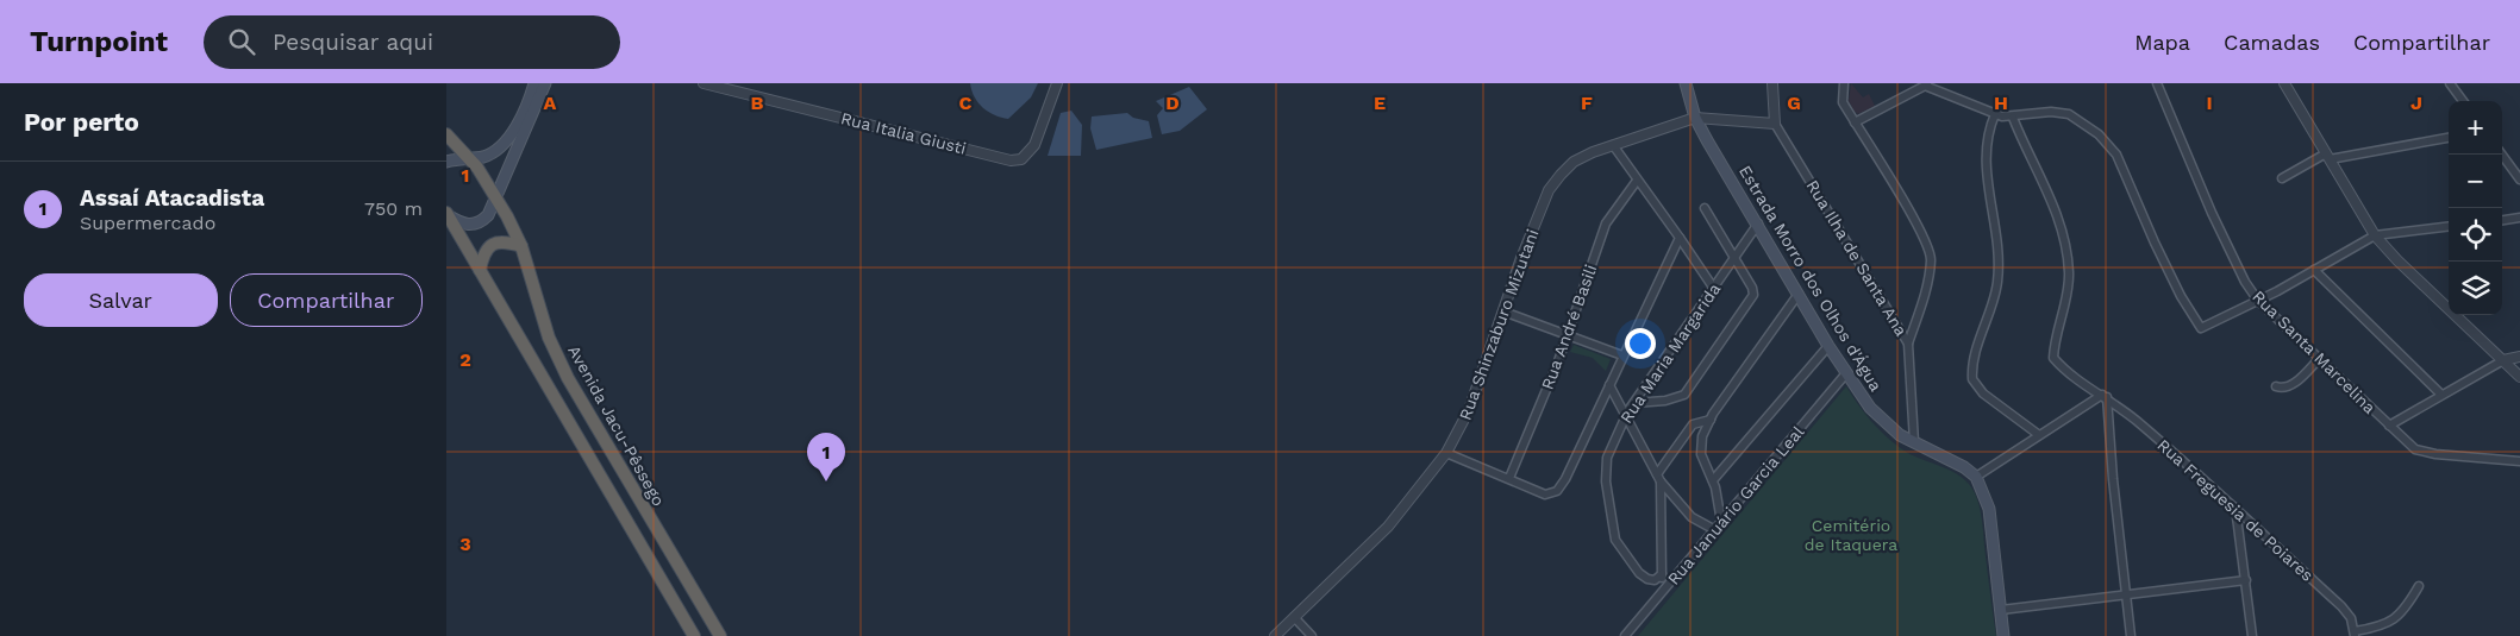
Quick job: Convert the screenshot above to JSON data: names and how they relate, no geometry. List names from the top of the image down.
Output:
{
  "streets": {
    "highway": ["Avenida Jacu-Pêssego"],
    "main road": ["Estrada Morro dos Olhos d'Água"],
    "street": [
      "Rua Italia Giusti",
      "Rua Ilha de Santa Ana",
      "Rua Shinzaburo Mizutani",
      "Rua André Basili",
      "Rua Santa Marcelina",
      "Rua Maria Margarida",
      "Rua Januário Garcia Leal",
      "Rua Freguesia de Poiares"
    ]
  },
  "crossings": [
    ["Rua Ilha de Santa Ana", "Estrada Morro dos Olhos d'Água"],
    ["Rua Ilha de Santa Ana", "Rua Shinzaburo Mizutani"],
    ["Estrada Morro dos Olhos d'Água", "Rua Shinzaburo Mizutani"],
    ["Estrada Morro dos Olhos d'Água", "Rua Maria Margarida"],
    ["Estrada Morro dos Olhos d'Água", "Rua Januário Garcia Leal"]
  ],
  "parks": ["Cemitério de Itaquera"],
  "page": {
    "header": "Turnpoint",
    "search": "Pesquisar aqui",
    "nav": ["Mapa", "Camadas", "Compartilhar"],
    "heading": "Por perto",
    "map_buttons": ["+", "−"],
    "list": [
      {
        "mark": "1",
        "name": "Assaí Atacadista",
        "note": "Supermercado",
        "value": "750 m"
      }
    ],
    "buttons": ["Salvar", "Compartilhar"],
    "pins": "1"
  },
  "grid": {
    "columns": [
      "A",
      "B",
      "C",
      "D",
      "E",
      "F",
      "G",
      "H",
      "I",
      "J"
    ],
    "rows": ["1", "2", "3"]
  }
}
